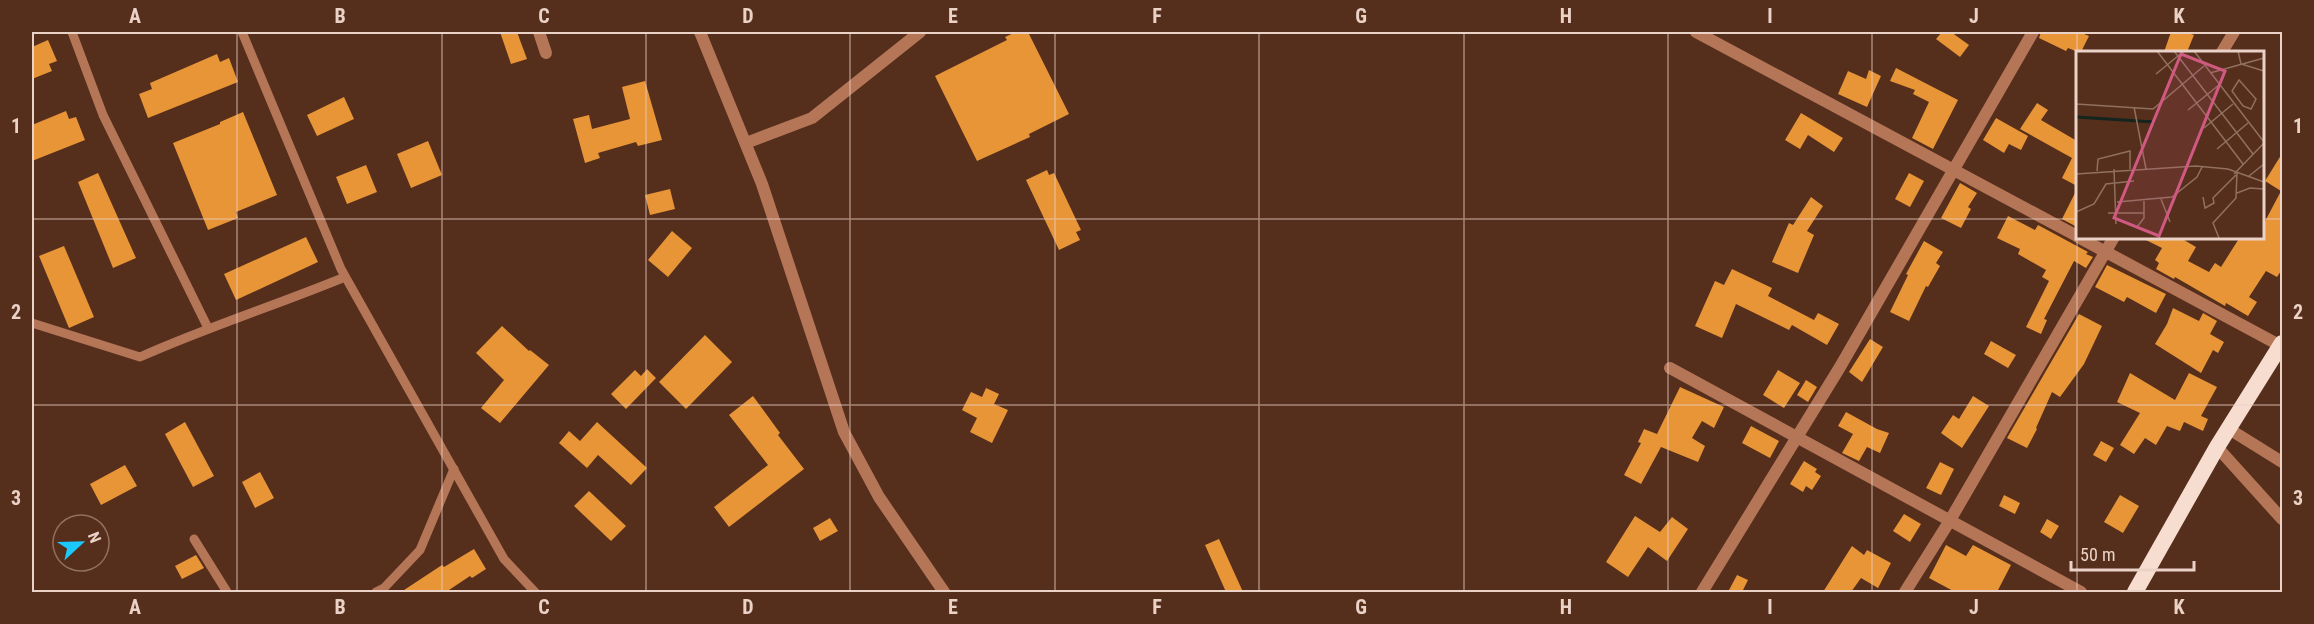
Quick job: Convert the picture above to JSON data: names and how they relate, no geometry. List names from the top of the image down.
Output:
{
  "scale_bar": "50 m",
  "north": "right",
  "grid": {
    "columns": [
      "A",
      "B",
      "C",
      "D",
      "E",
      "F",
      "G",
      "H",
      "I",
      "J",
      "K"
    ],
    "rows": ["1", "2", "3"]
  }
}
